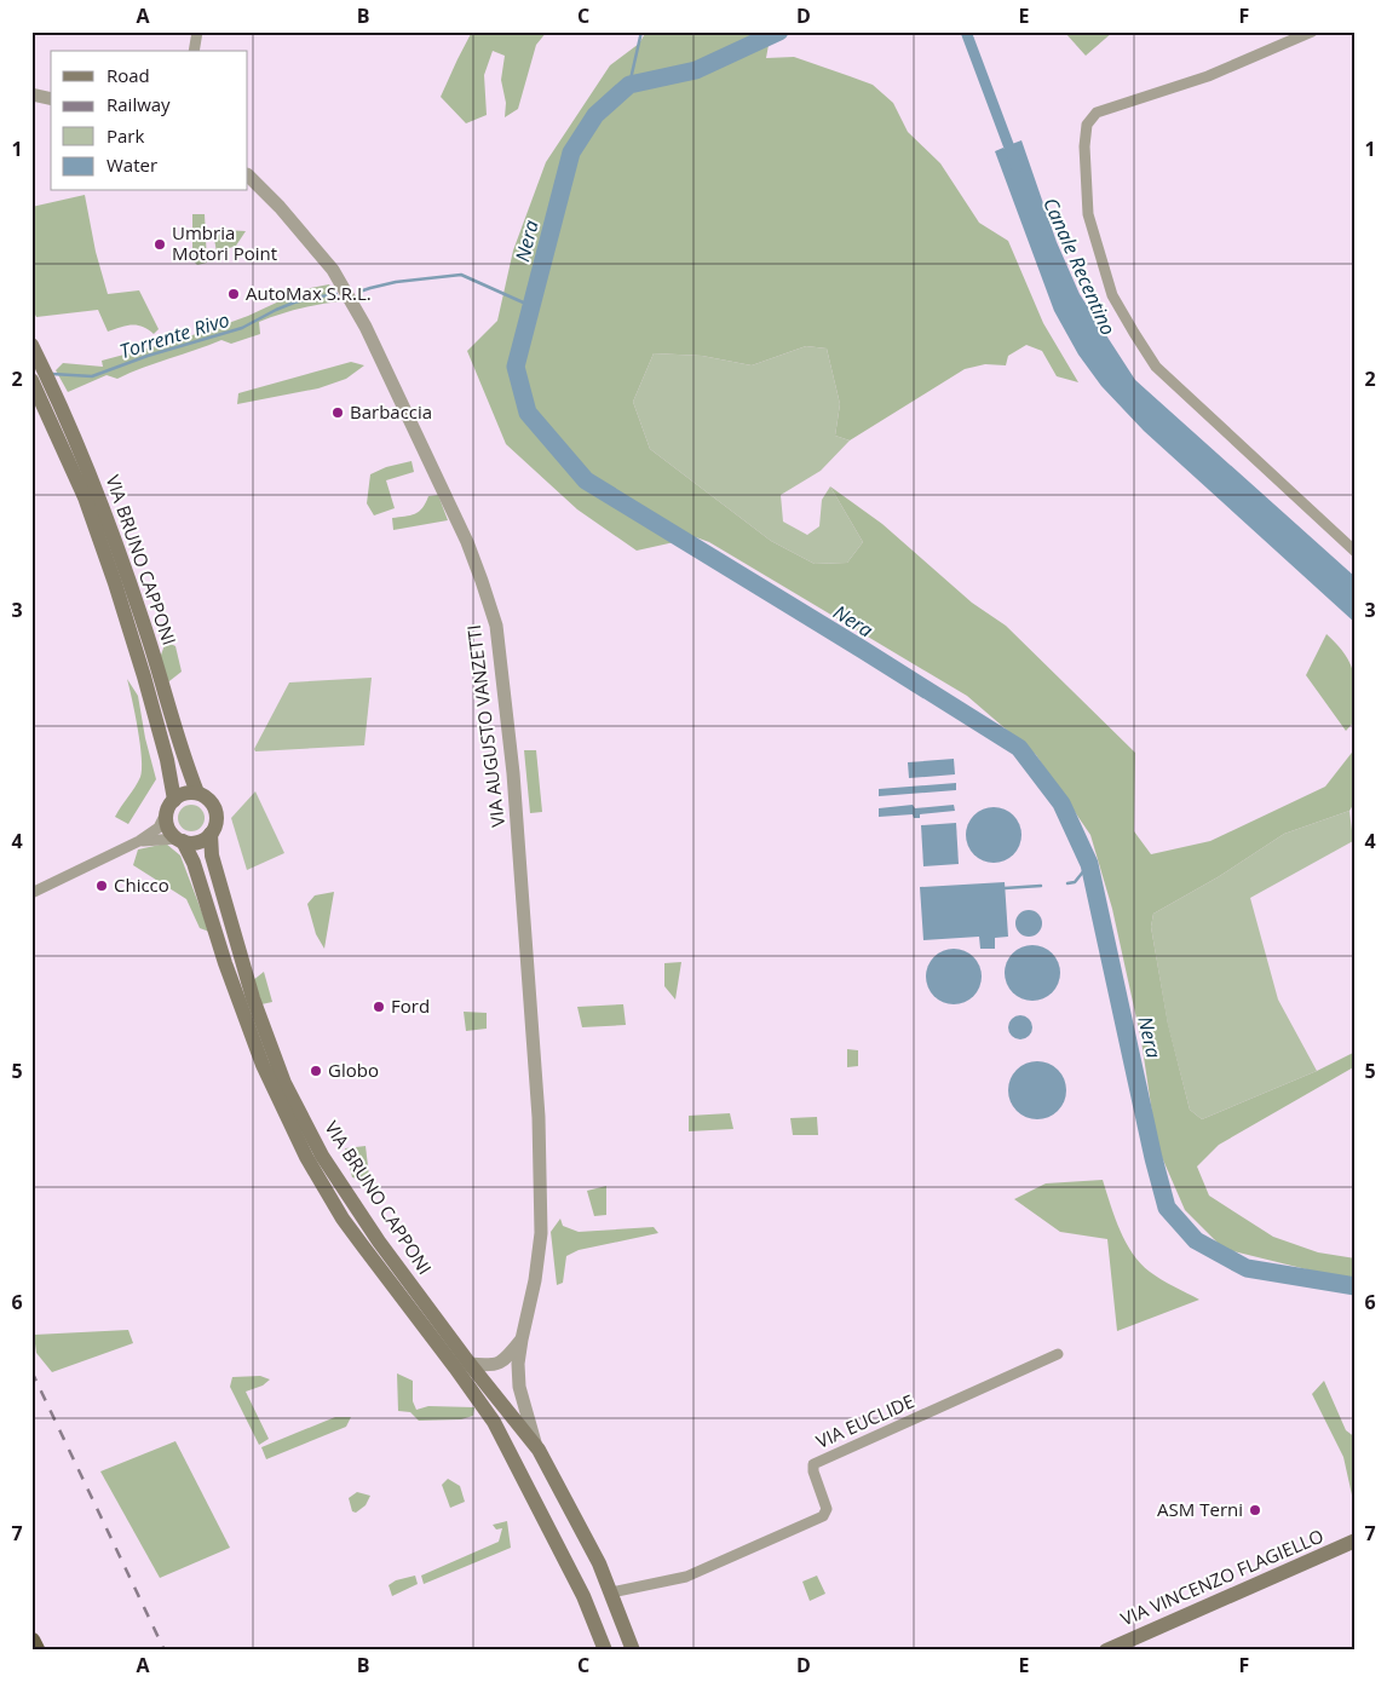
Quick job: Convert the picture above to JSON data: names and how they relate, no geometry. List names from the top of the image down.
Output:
{
  "streets": {
    "main road": ["VIA BRUNO CAPPONI", "VIA VINCENZO FLAGIELLO"],
    "street": ["VIA AUGUSTO VANZETTI", "VIA EUCLIDE"]
  },
  "crossings": [
    ["VIA BRUNO CAPPONI", "VIA AUGUSTO VANZETTI"],
    ["VIA BRUNO CAPPONI", "VIA EUCLIDE"]
  ],
  "water": ["Nera", "Canale Recentino", "Torrente Rivo"],
  "places": [
    "Umbria Motori Point",
    "AutoMax S.R.L.",
    "Barbaccia",
    "Chicco",
    "Ford",
    "Globo",
    "ASM Terni"
  ],
  "legend": [
    "Road",
    "Railway",
    "Park",
    "Water"
  ],
  "grid": {
    "columns": [
      "A",
      "B",
      "C",
      "D",
      "E",
      "F"
    ],
    "rows": [
      "1",
      "2",
      "3",
      "4",
      "5",
      "6",
      "7"
    ]
  }
}
